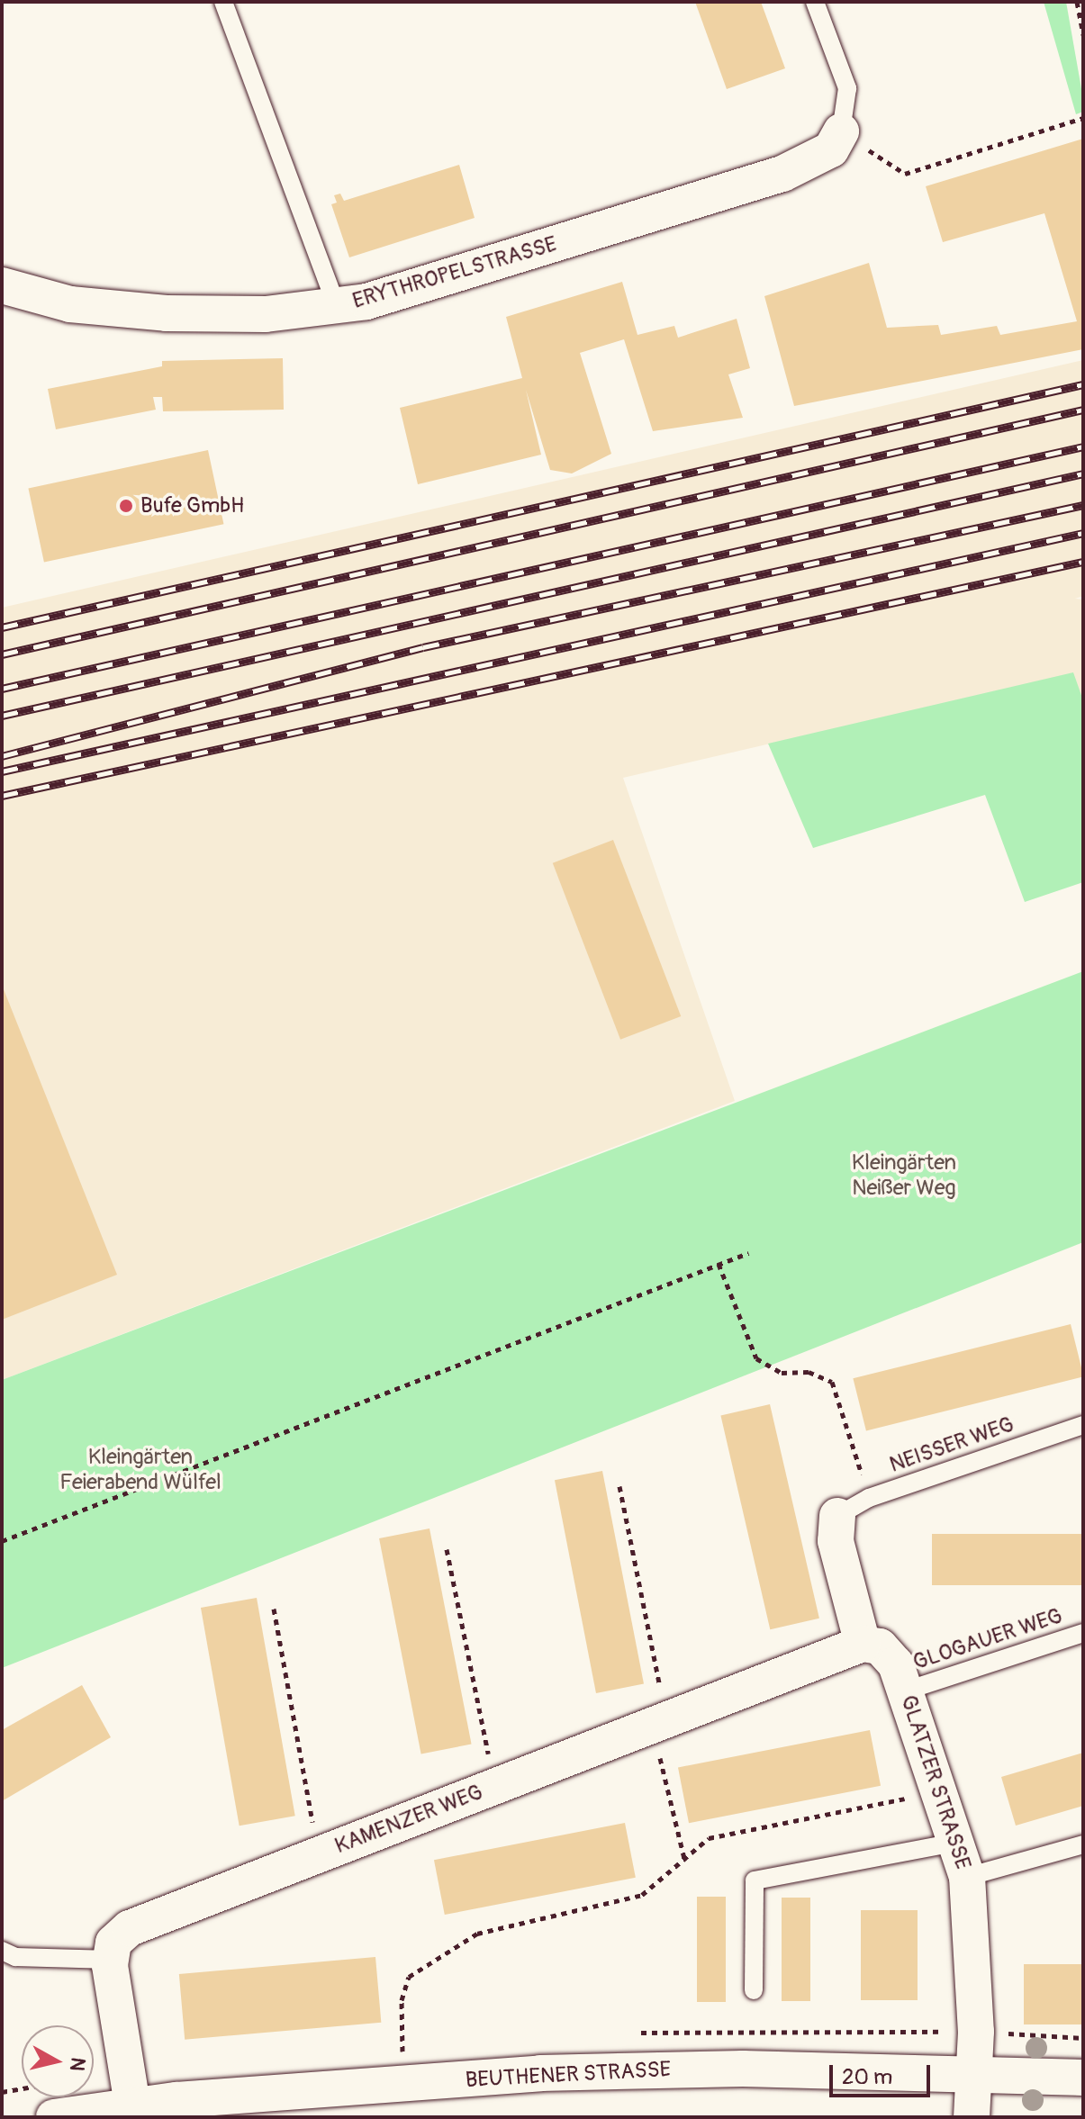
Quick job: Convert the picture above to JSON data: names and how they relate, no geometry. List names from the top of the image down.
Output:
{
  "streets": {
    "street": [
      "ERYTHROPELSTRASSE",
      "GLATZER STRASSE",
      "KAMENZER WEG",
      "BEUTHENER STRASSE"
    ],
    "lane": ["NEISSER WEG", "GLOGAUER WEG"]
  },
  "crossings": [
    ["GLOGAUER WEG", "GLATZER STRASSE"],
    ["GLATZER STRASSE", "KAMENZER WEG"],
    ["GLATZER STRASSE", "BEUTHENER STRASSE"]
  ],
  "parks": ["Kleingärten Neißer Weg", "Kleingärten Feierabend Wülfel"],
  "places": ["Bufe GmbH"],
  "scale_bar": "20 m",
  "north": "right"
}
